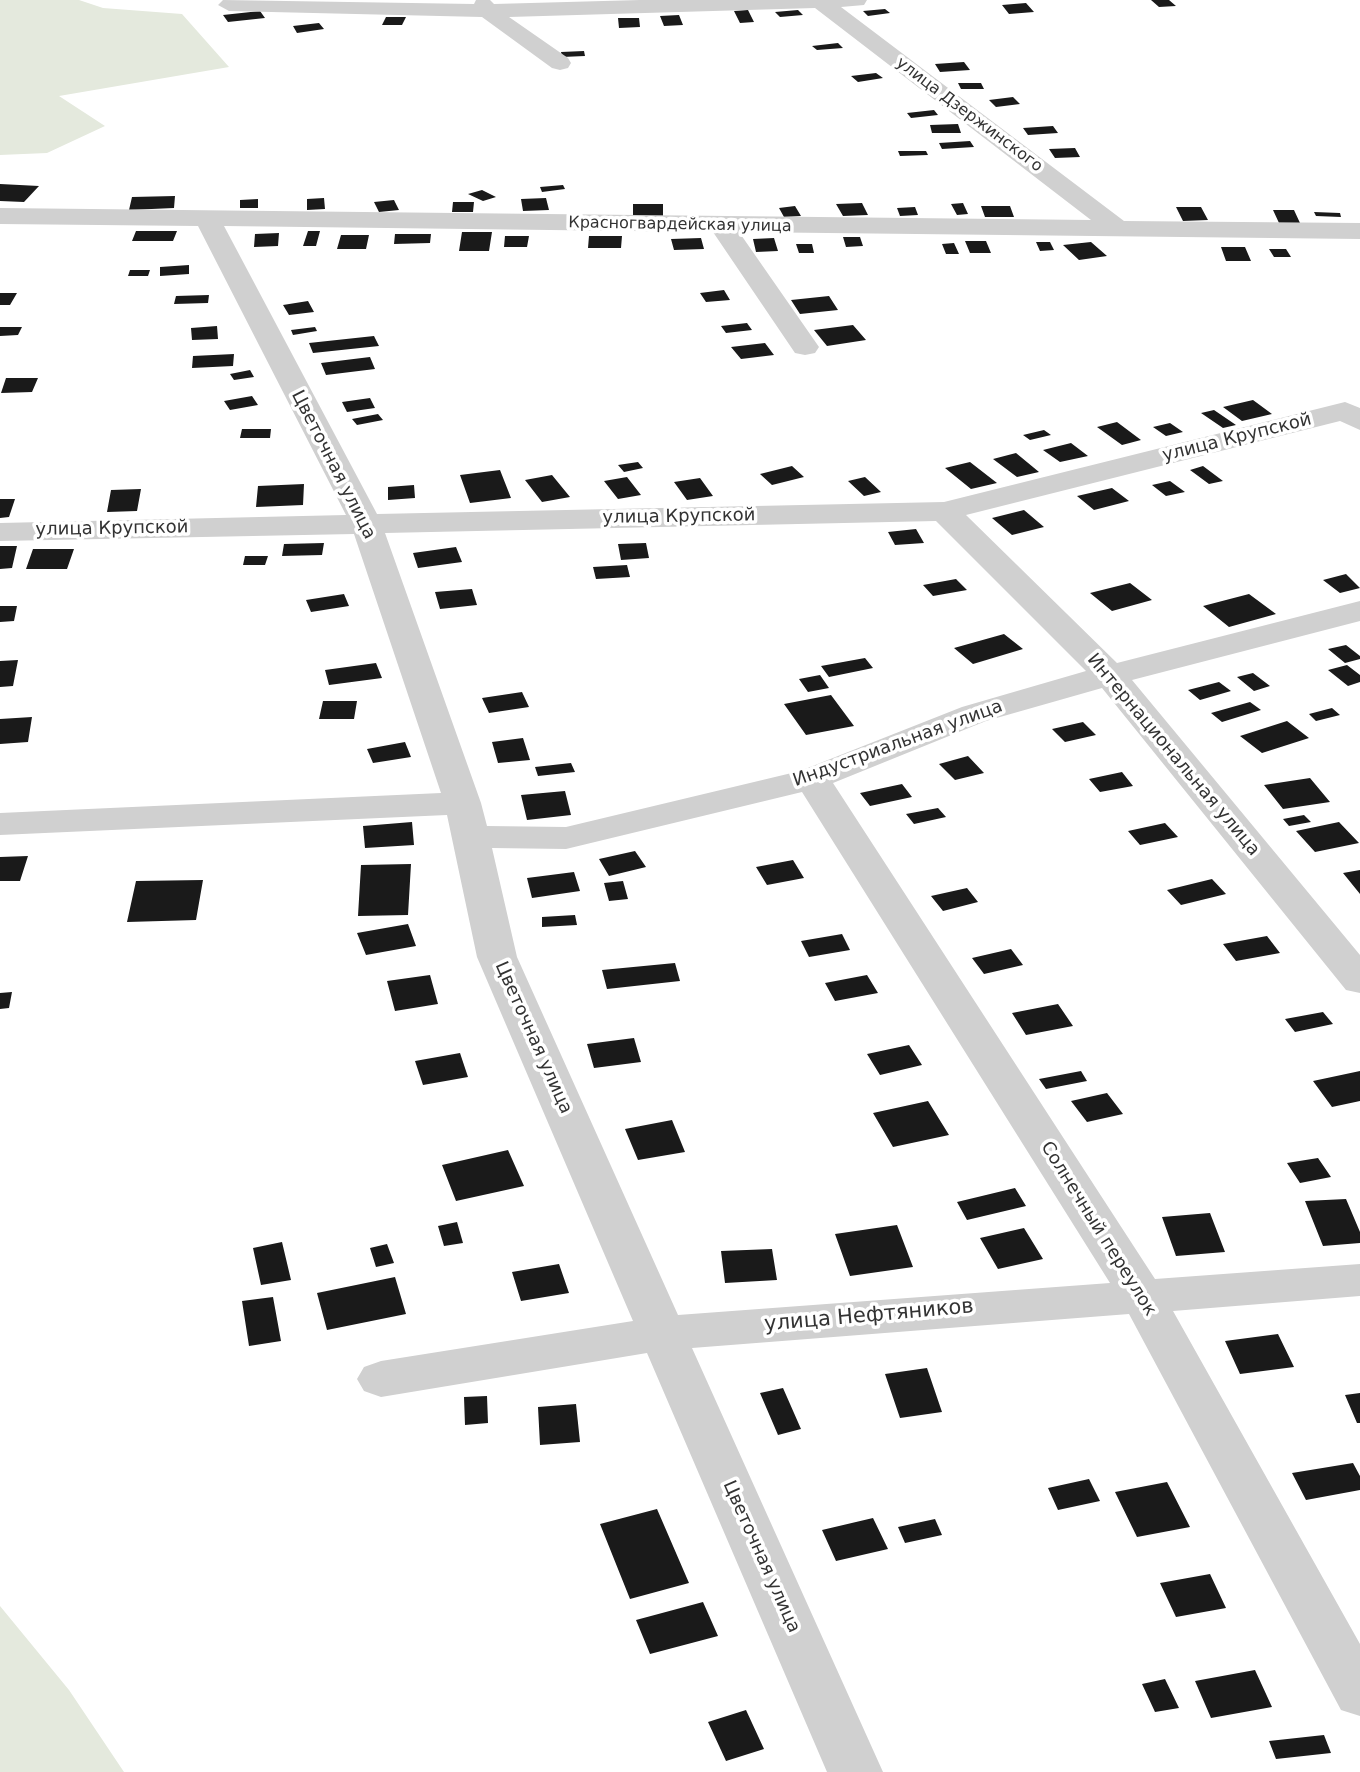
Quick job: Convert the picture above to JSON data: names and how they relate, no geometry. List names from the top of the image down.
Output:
{
  "streets": {
    "street": [
      "улица Дзержинского",
      "Красногвардейская улица",
      "улица Крупской",
      "Цветочная улица",
      "Индустриальная улица",
      "Интернациональная улица",
      "Солнечный переулок",
      "улица Нефтяников"
    ]
  },
  "crossings": [
    ["улица Дзержинского", "Красногвардейская улица"],
    ["Красногвардейская улица", "Цветочная улица"],
    ["улица Крупской", "Цветочная улица"],
    ["улица Крупской", "Интернациональная улица"],
    ["Цветочная улица", "Индустриальная улица"],
    ["Цветочная улица", "улица Нефтяников"],
    ["Индустриальная улица", "Интернациональная улица"],
    ["Индустриальная улица", "Солнечный переулок"],
    ["Солнечный переулок", "улица Нефтяников"]
  ]
}
